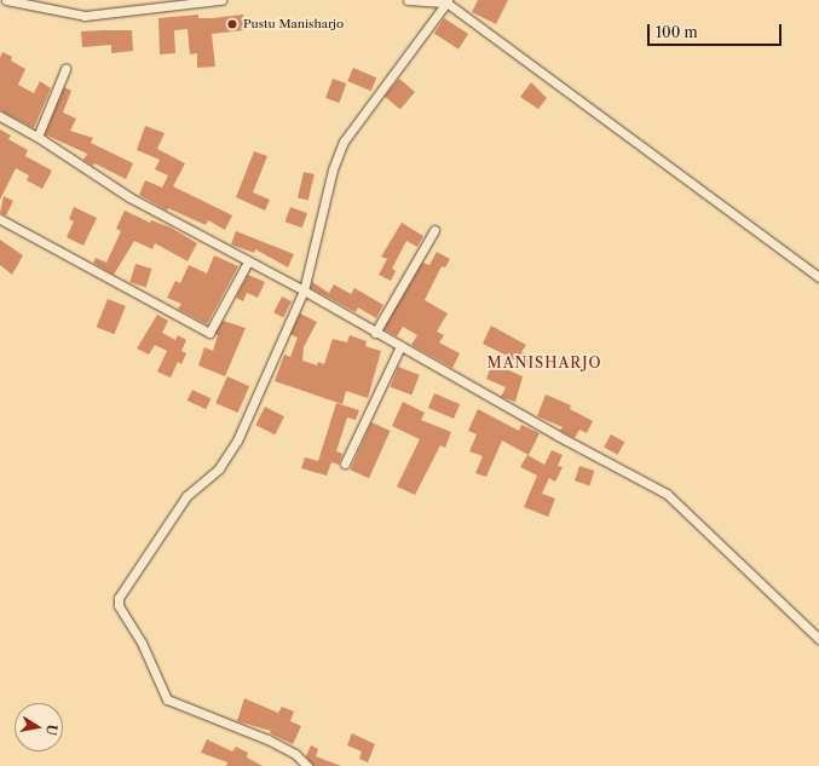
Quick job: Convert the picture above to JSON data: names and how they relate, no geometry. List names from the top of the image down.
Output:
{
  "districts": ["MANISHARJO"],
  "places": ["Pustu Manisharjo"],
  "scale_bar": "100 m",
  "north": "right"
}
